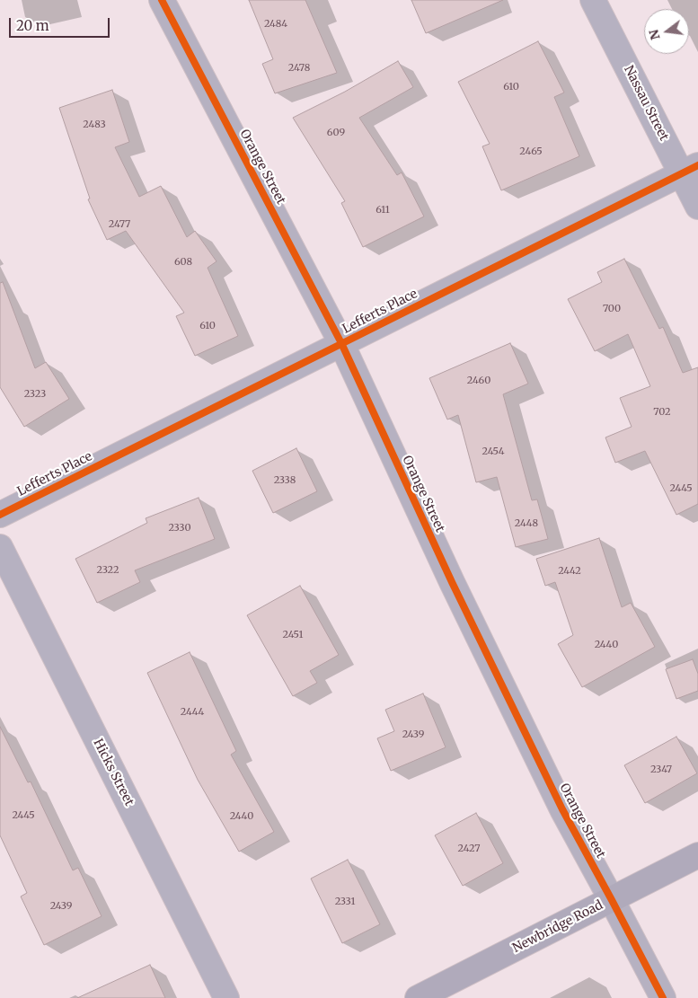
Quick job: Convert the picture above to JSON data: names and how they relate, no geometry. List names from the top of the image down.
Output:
{
  "streets": {
    "main road": ["Newbridge Road"],
    "street": [
      "Nassau Street",
      "Orange Street",
      "Lefferts Place",
      "Hicks Street"
    ]
  },
  "crossings": [
    ["Nassau Street", "Lefferts Place"],
    ["Orange Street", "Lefferts Place"],
    ["Orange Street", "Newbridge Road"]
  ],
  "house_numbers": [
    "2484",
    "2478",
    "610",
    "2483",
    "609",
    "2465",
    "611",
    "2477",
    "608",
    "700",
    "610",
    "2460",
    "2323",
    "702",
    "2454",
    "2338",
    "2445",
    "2448",
    "2330",
    "2322",
    "2442",
    "2451",
    "2440",
    "2444",
    "2439",
    "2347",
    "2445",
    "2440",
    "2427",
    "2331",
    "2439"
  ],
  "scale_bar": "20 m",
  "north": "left"
}
